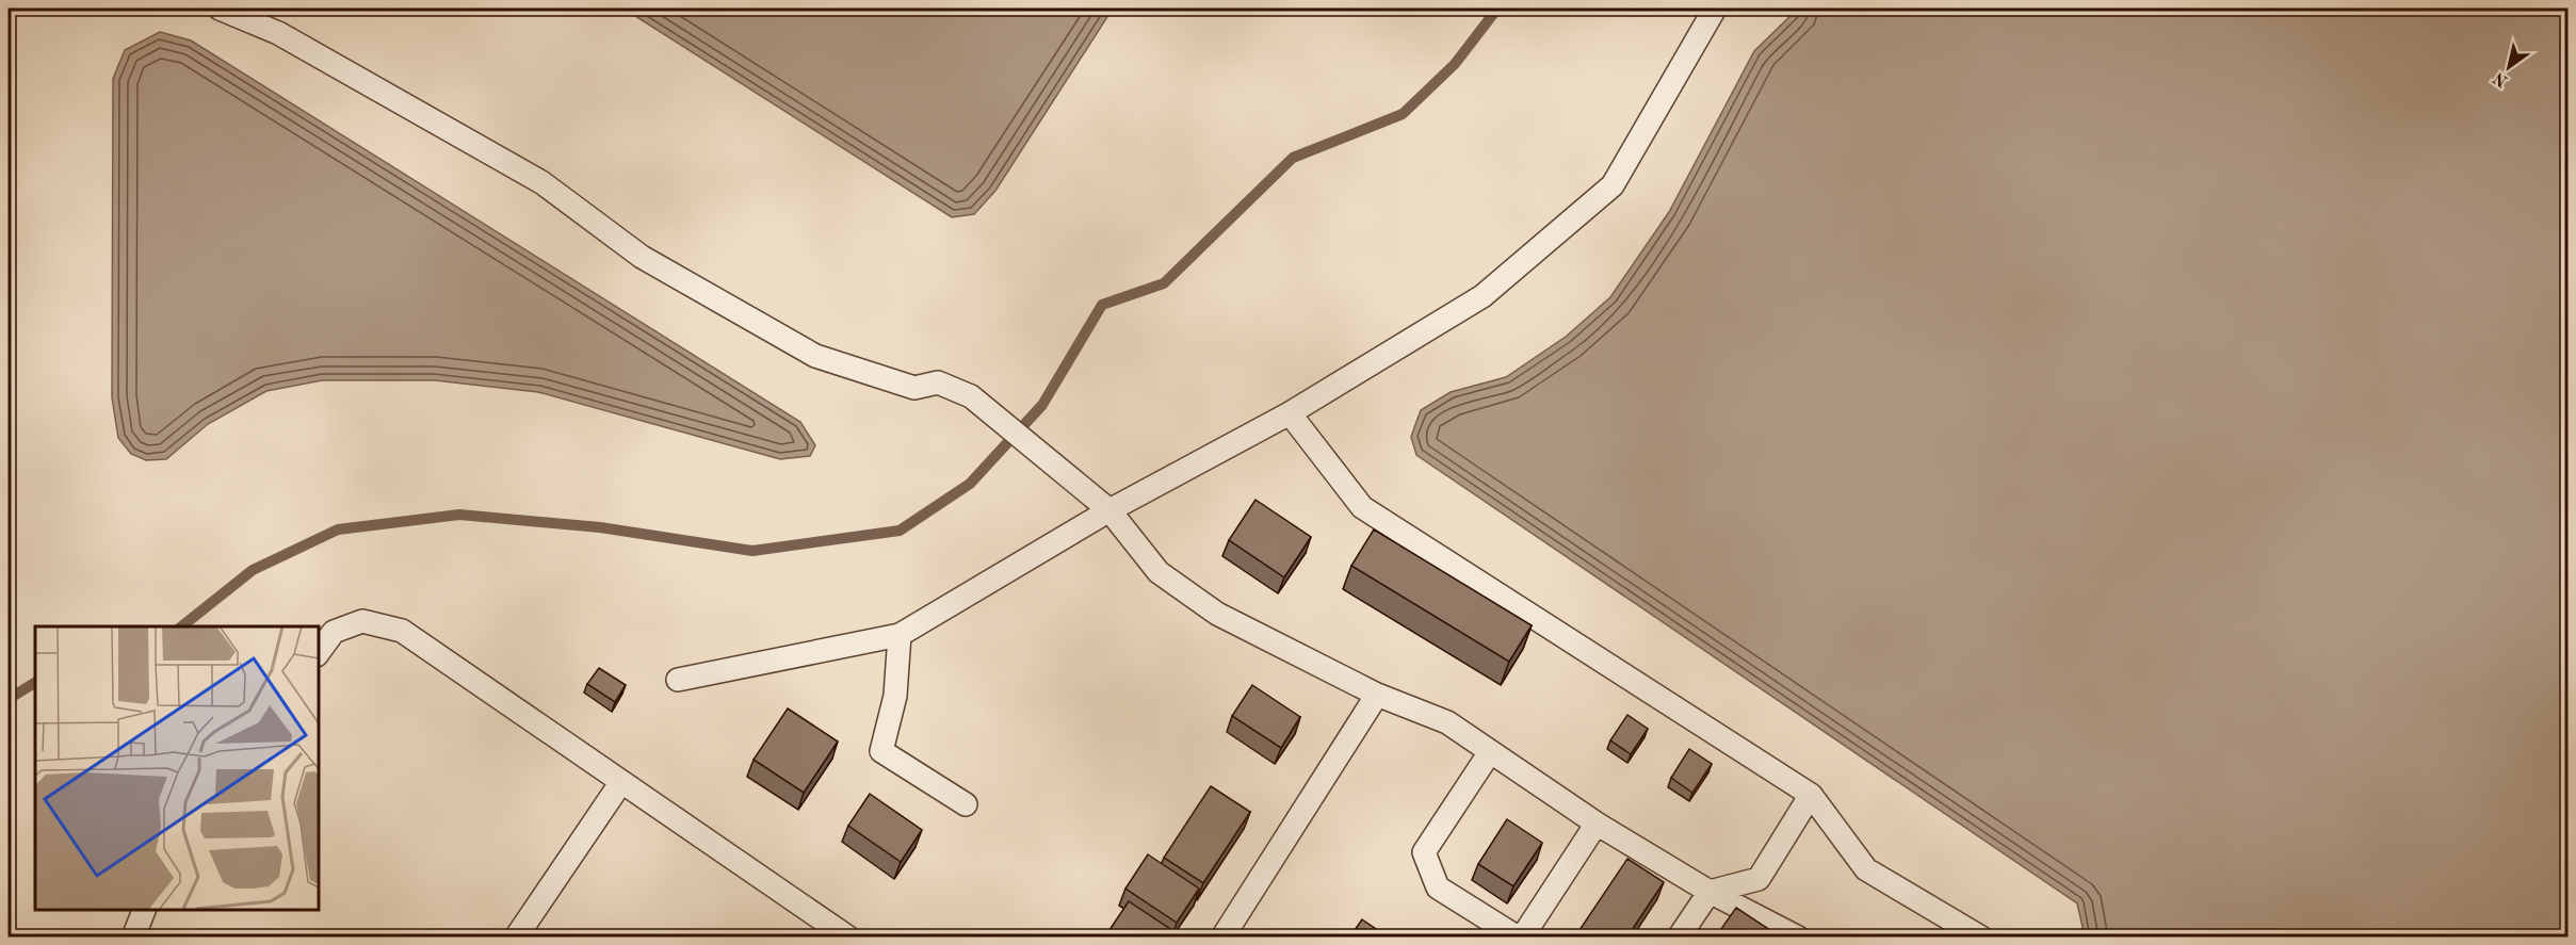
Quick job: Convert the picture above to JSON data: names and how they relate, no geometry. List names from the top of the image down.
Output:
{
  "north": "bottom left"
}
